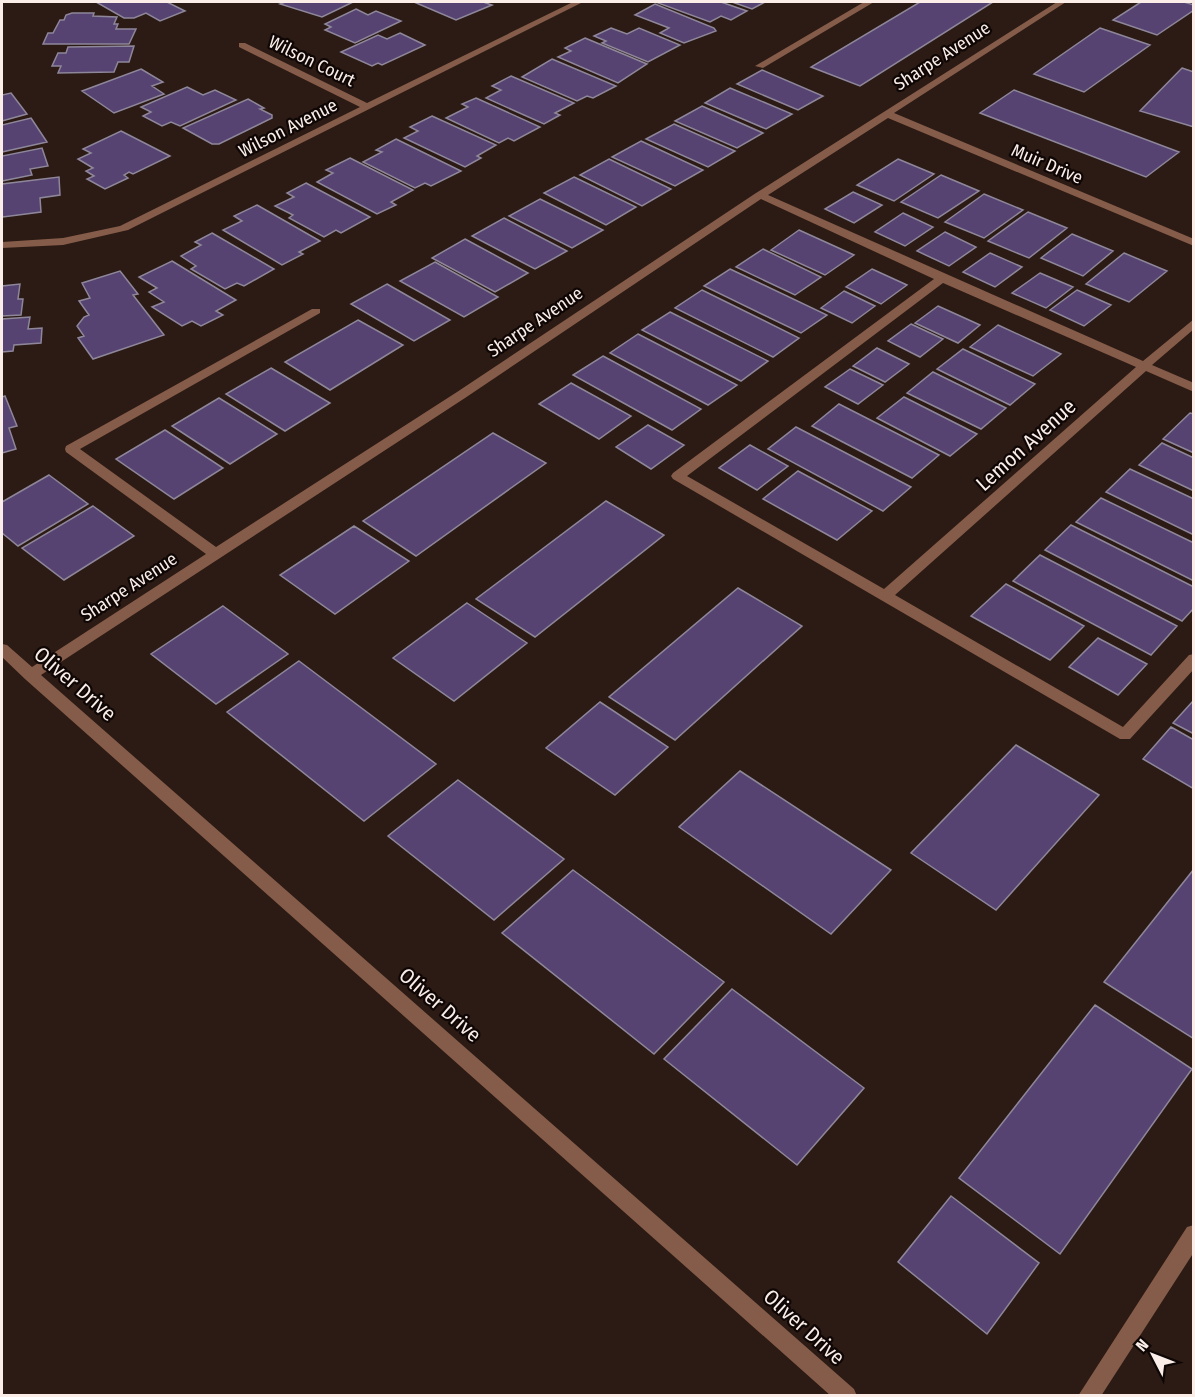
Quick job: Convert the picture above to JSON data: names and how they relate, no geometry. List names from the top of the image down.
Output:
{
  "streets": {
    "street": [
      "Sharpe Avenue",
      "Wilson Court",
      "Wilson Avenue",
      "Muir Drive",
      "Lemon Avenue",
      "Oliver Drive"
    ]
  },
  "crossings": [
    ["Sharpe Avenue", "Muir Drive"],
    ["Sharpe Avenue", "Oliver Drive"],
    ["Wilson Court", "Wilson Avenue"]
  ],
  "north": "top left"
}
